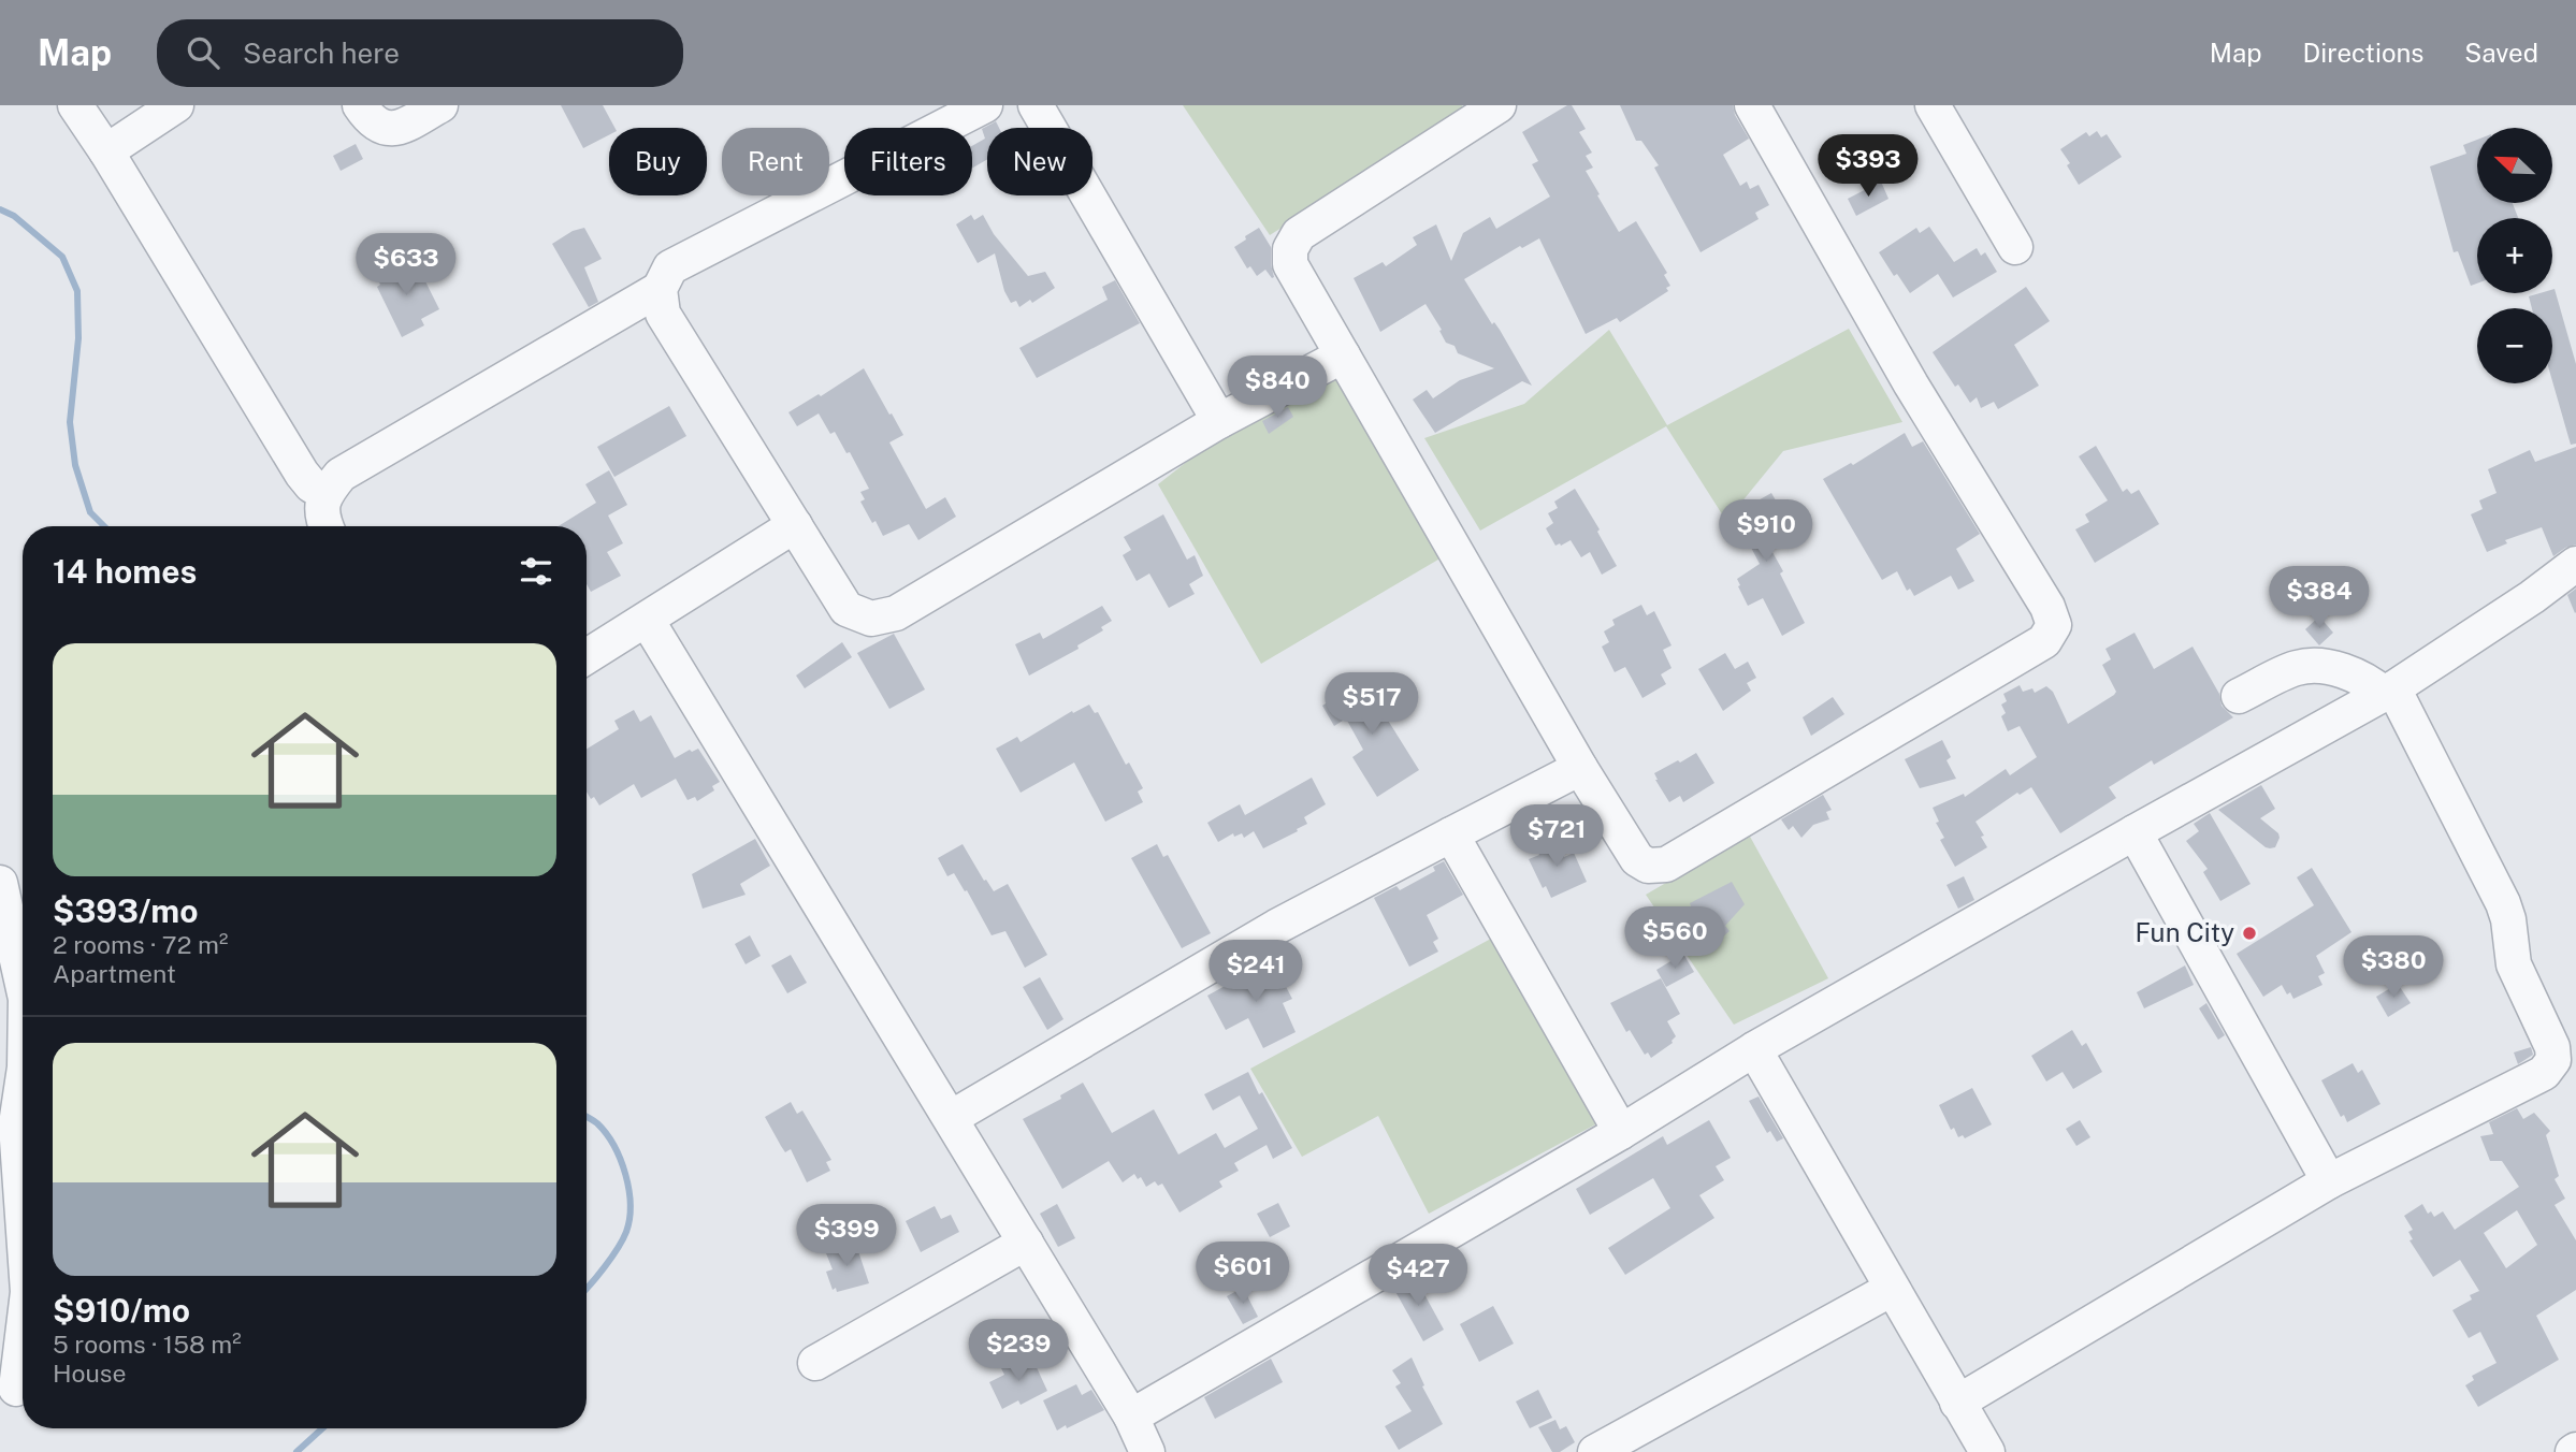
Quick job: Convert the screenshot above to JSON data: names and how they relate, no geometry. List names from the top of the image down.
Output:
{
  "places": ["Fun City"],
  "north": "top left",
  "page": {
    "header": "Map",
    "search": "Search here",
    "nav": ["Map", "Directions", "Saved"],
    "map_buttons": ["+", "−"],
    "chip": [
      "Buy",
      "Rent",
      "Filters",
      "New"
    ],
    "price": [
      "$393",
      "$633",
      "$840",
      "$910",
      "$384",
      "$517",
      "$721",
      "$560",
      "$380",
      "$241",
      "$399",
      "$601",
      "$427",
      "$239"
    ],
    "heading": "14 homes",
    "list": [
      {
        "name": "$393/mo",
        "note": "2 rooms · 72 m² · Apartment"
      },
      {
        "name": "$910/mo",
        "note": "5 rooms · 158 m² · House"
      }
    ]
  }
}
